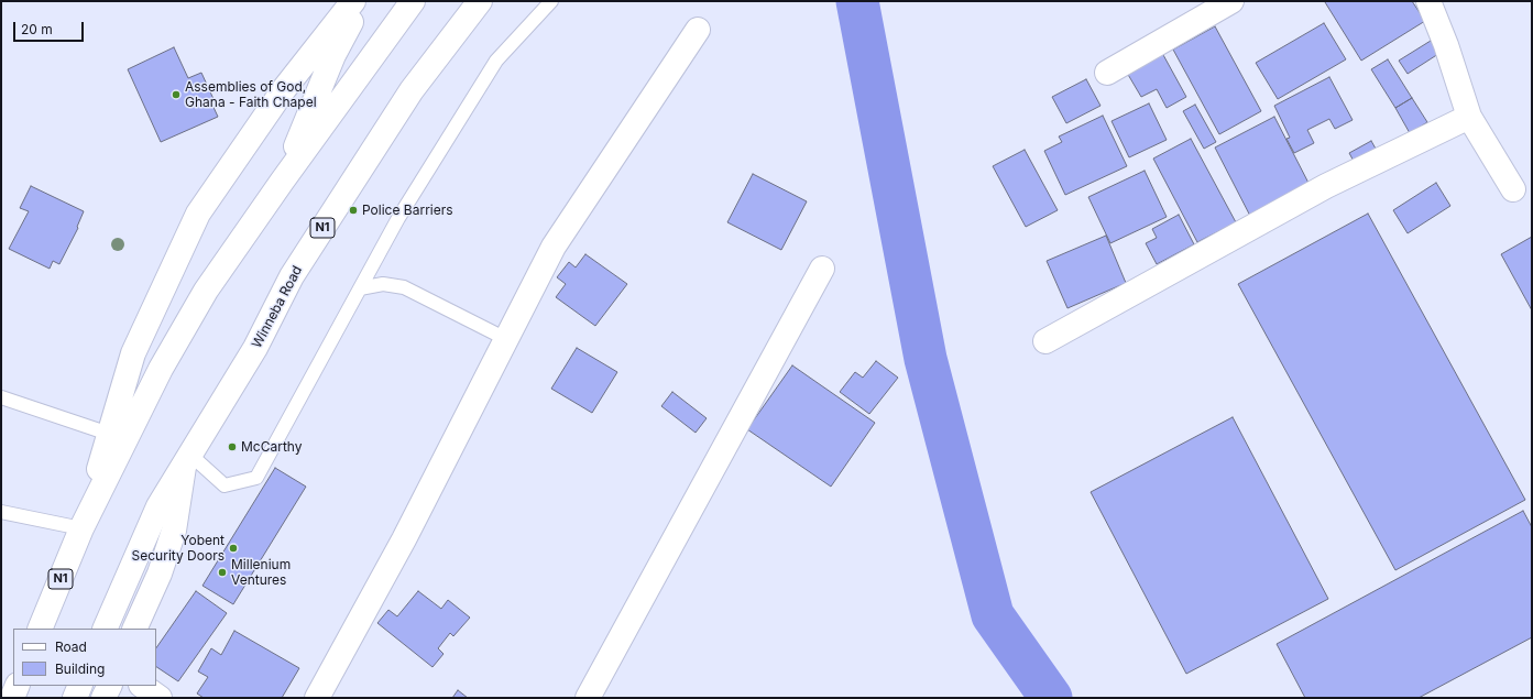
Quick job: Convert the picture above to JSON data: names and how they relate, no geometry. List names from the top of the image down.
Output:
{
  "streets": {
    "main road": ["N1", "Winneba Road"]
  },
  "places": [
    "Assemblies of God, Ghana - Faith Chapel",
    "Police Barriers",
    "McCarthy",
    "Yobent Security Doors",
    "Millenium Ventures"
  ],
  "legend": ["Road", "Building"],
  "scale_bar": "20 m"
}
